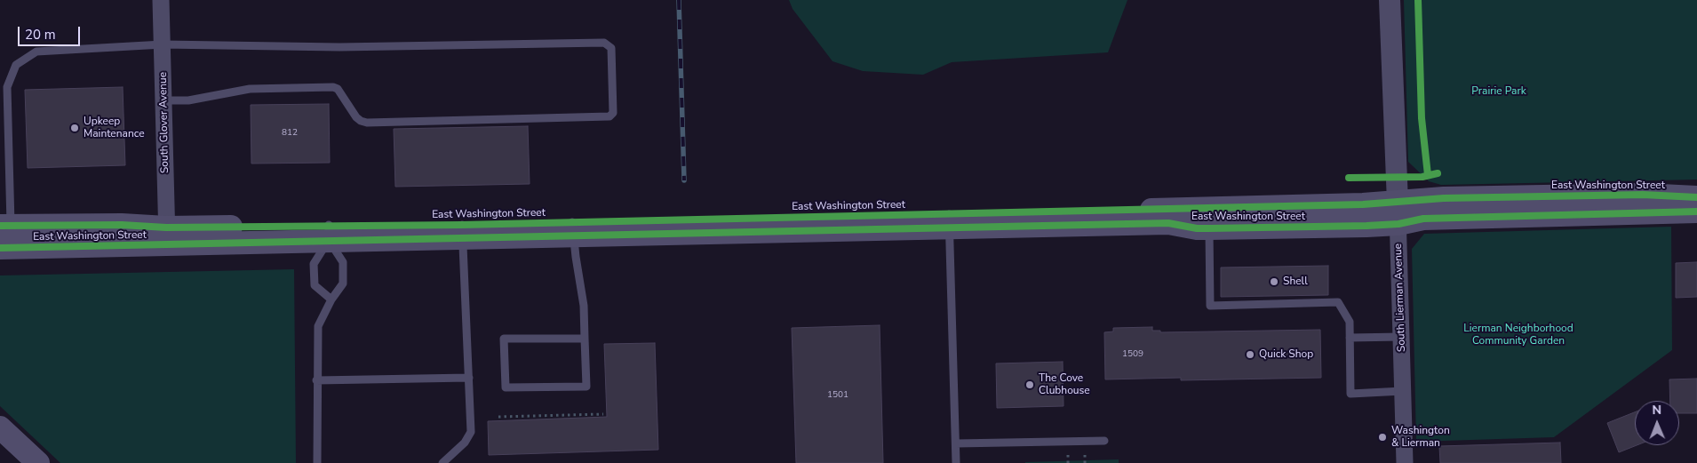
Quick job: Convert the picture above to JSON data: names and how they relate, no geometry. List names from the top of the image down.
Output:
{
  "streets": {
    "main road": ["East Washington Street"],
    "street": ["South Glover Avenue", "South Lierman Avenue"]
  },
  "crossings": [
    ["South Glover Avenue", "East Washington Street"],
    ["East Washington Street", "South Lierman Avenue"]
  ],
  "parks": ["Prairie Park", "Lierman Neighborhood Community Garden"],
  "places": [
    "Upkeep Maintenance",
    "Shell",
    "Quick Shop",
    "The Cove Clubhouse",
    "Washington & Lierman"
  ],
  "house_numbers": ["812", "1509", "1501"],
  "scale_bar": "20 m",
  "north": "top"
}
